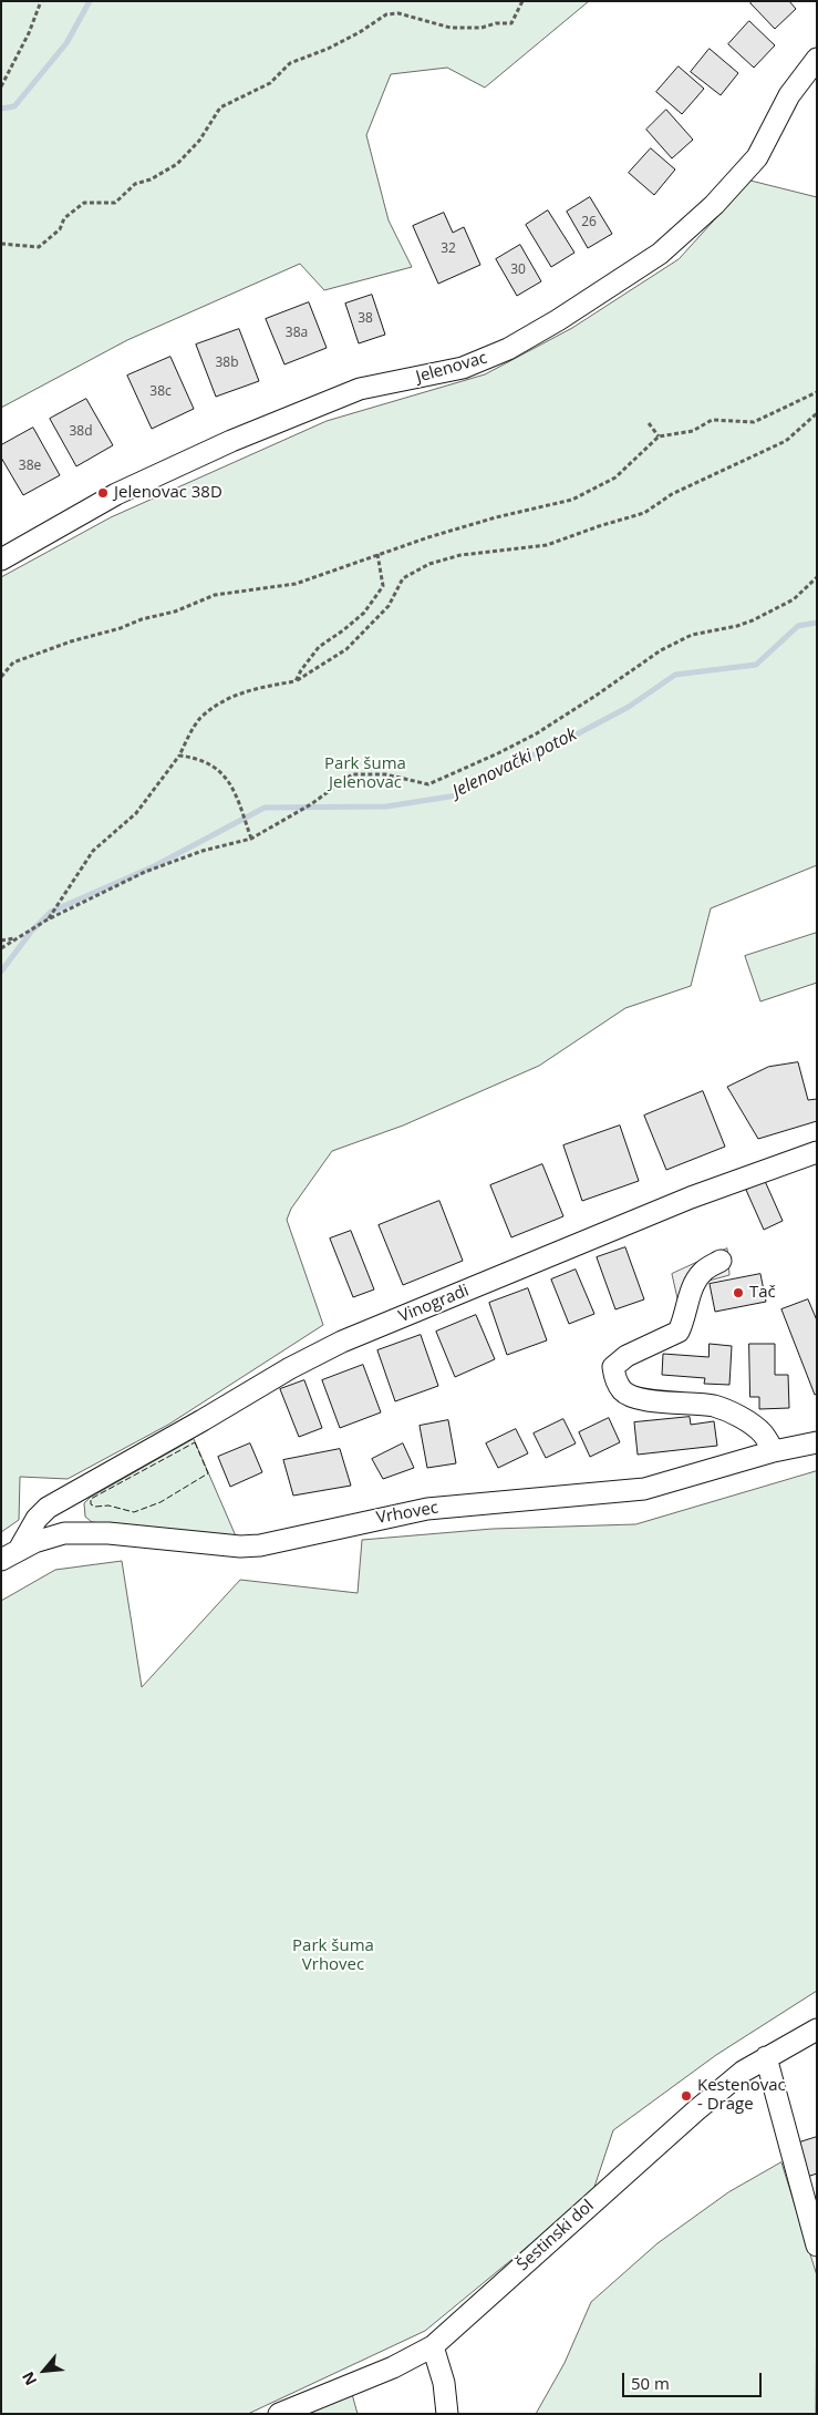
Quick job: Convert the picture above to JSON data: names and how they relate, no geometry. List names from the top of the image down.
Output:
{
  "streets": {
    "street": [
      "Jelenovac",
      "Vinogradi",
      "Vrhovec",
      "Šestinski dol"
    ]
  },
  "crossings": [
    ["Vinogradi", "Vrhovec"]
  ],
  "water": ["Jelenovački potok"],
  "parks": ["Park šuma Jelenovac", "Park šuma Vrhovec"],
  "places": ["Jelenovac 38D", "Tač", "Kestenovac - Drage"],
  "house_numbers": [
    "26",
    "32",
    "30",
    "38",
    "38a",
    "38b",
    "38c",
    "38d",
    "38e"
  ],
  "scale_bar": "50 m",
  "north": "bottom left"
}
